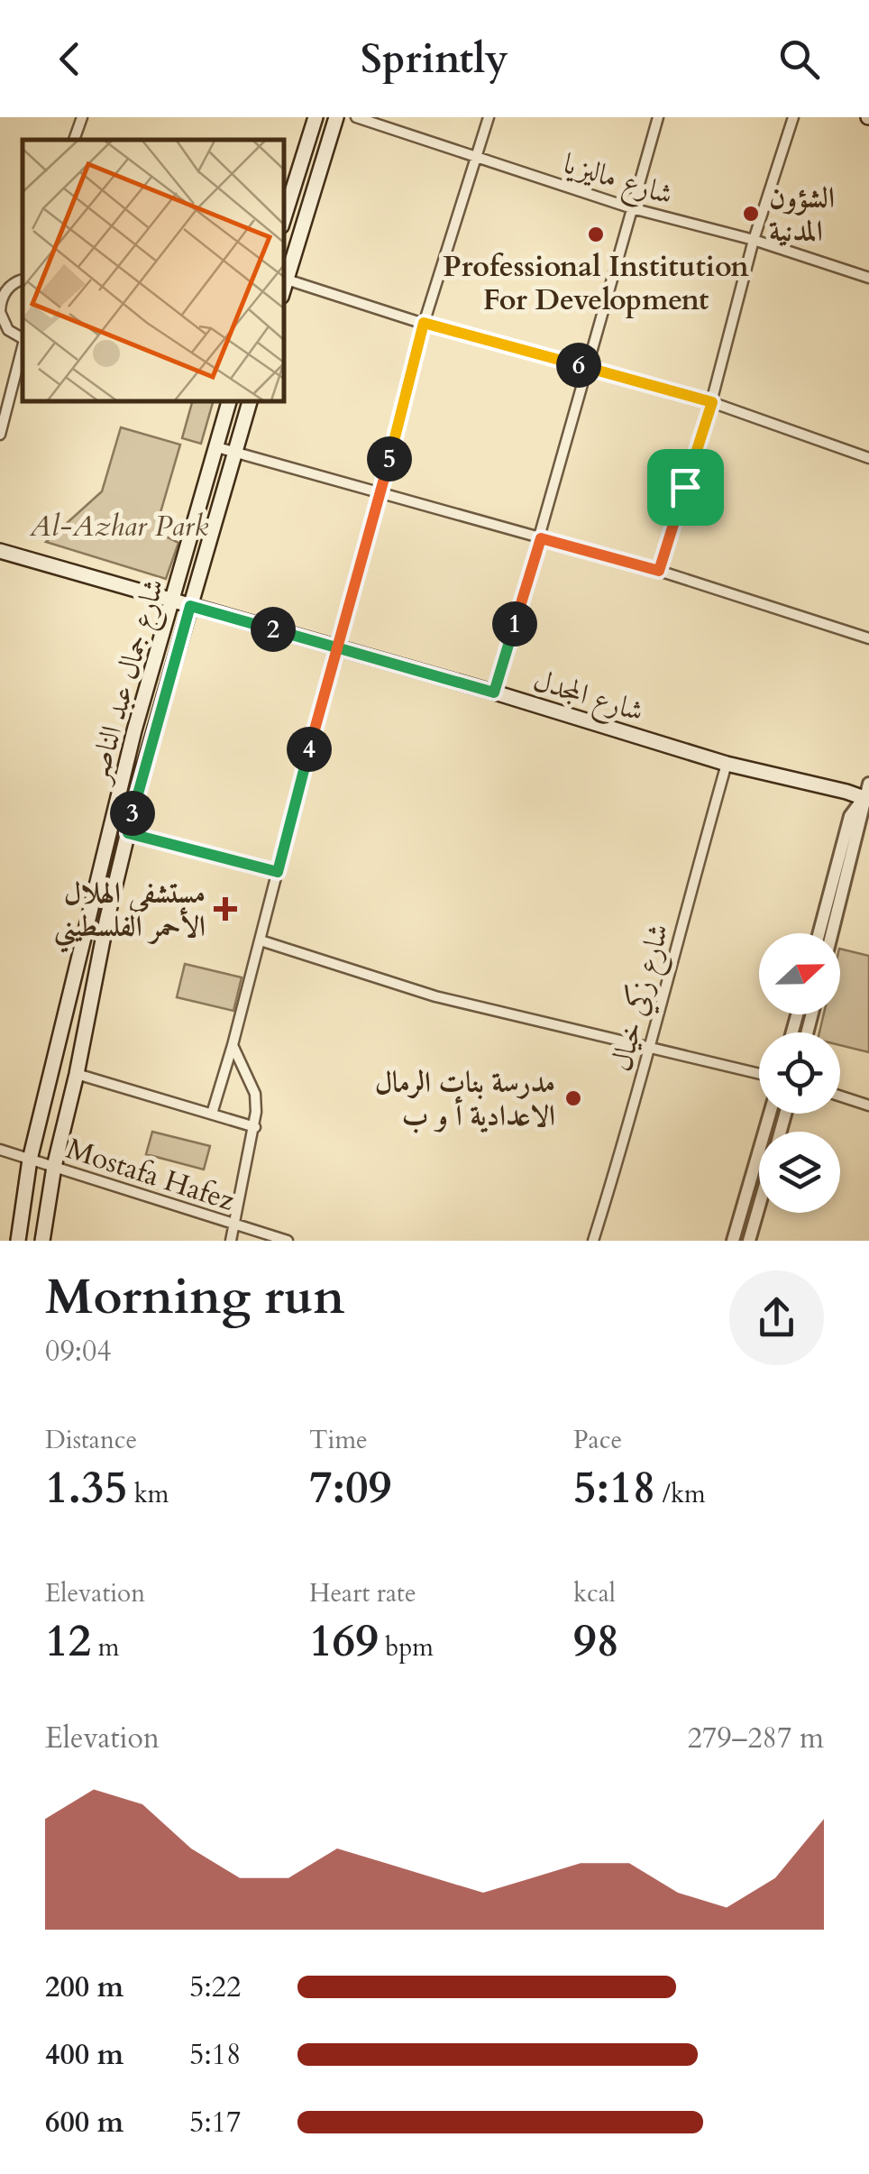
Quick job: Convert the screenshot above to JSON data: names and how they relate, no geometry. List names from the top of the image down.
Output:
{
  "streets": {
    "main road": ["شارع جمال عبد الناصر", "شارع المجدل"],
    "street": ["شارع ماليزيا", "شارع زكي خيال", "Mostafa Hafez"]
  },
  "crossings": [
    ["شارع جمال عبد الناصر", "شارع المجدل"],
    ["شارع جمال عبد الناصر", "Mostafa Hafez"],
    ["شارع المجدل", "شارع زكي خيال"]
  ],
  "parks": ["Al-Azhar Park"],
  "places": {
    "other": ["الشؤون المدنية", "Professional Institution For Development", "مدرسة بنات الرمال الاعدادية أ و ب"],
    "health": ["مستشفى الهلال الأحمر الفلسطيني"]
  },
  "north": "right",
  "page": {
    "header": "Sprintly",
    "pins": [
      "6",
      "5",
      "1",
      "2",
      "4",
      "3"
    ],
    "heading": ["Morning run", "09:04"],
    "stats": [
      ["Distance", "1.35 km"],
      ["Time", "7:09"],
      ["Pace", "5:18 /km"],
      ["Elevation", "12 m"],
      ["Heart rate", "169 bpm"],
      ["kcal", "98"]
    ],
    "chart": ["Elevation", "279–287 m"],
    "list": [
      {
        "name": "200 m",
        "note": "5:22"
      },
      {
        "name": "400 m",
        "note": "5:18"
      },
      {
        "name": "600 m",
        "note": "5:17"
      }
    ]
  }
}
